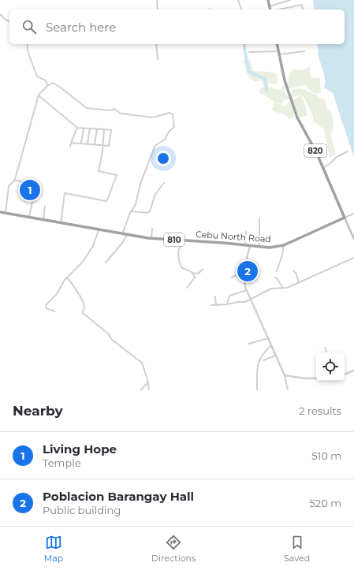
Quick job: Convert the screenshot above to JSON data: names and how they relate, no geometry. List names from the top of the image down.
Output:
{
  "streets": {
    "highway": ["820", "Cebu North Road", "810"]
  },
  "crossings": [
    ["820", "Cebu North Road"]
  ],
  "page": {
    "search": "Search here",
    "pins": ["1", "2"],
    "heading": ["Nearby", "2 results"],
    "list": [
      {
        "mark": "1",
        "name": "Living Hope",
        "note": "Temple",
        "value": "510 m"
      },
      {
        "mark": "2",
        "name": "Poblacion Barangay Hall",
        "note": "Public building",
        "value": "520 m"
      }
    ],
    "nav": ["Map", "Directions", "Saved"]
  }
}
